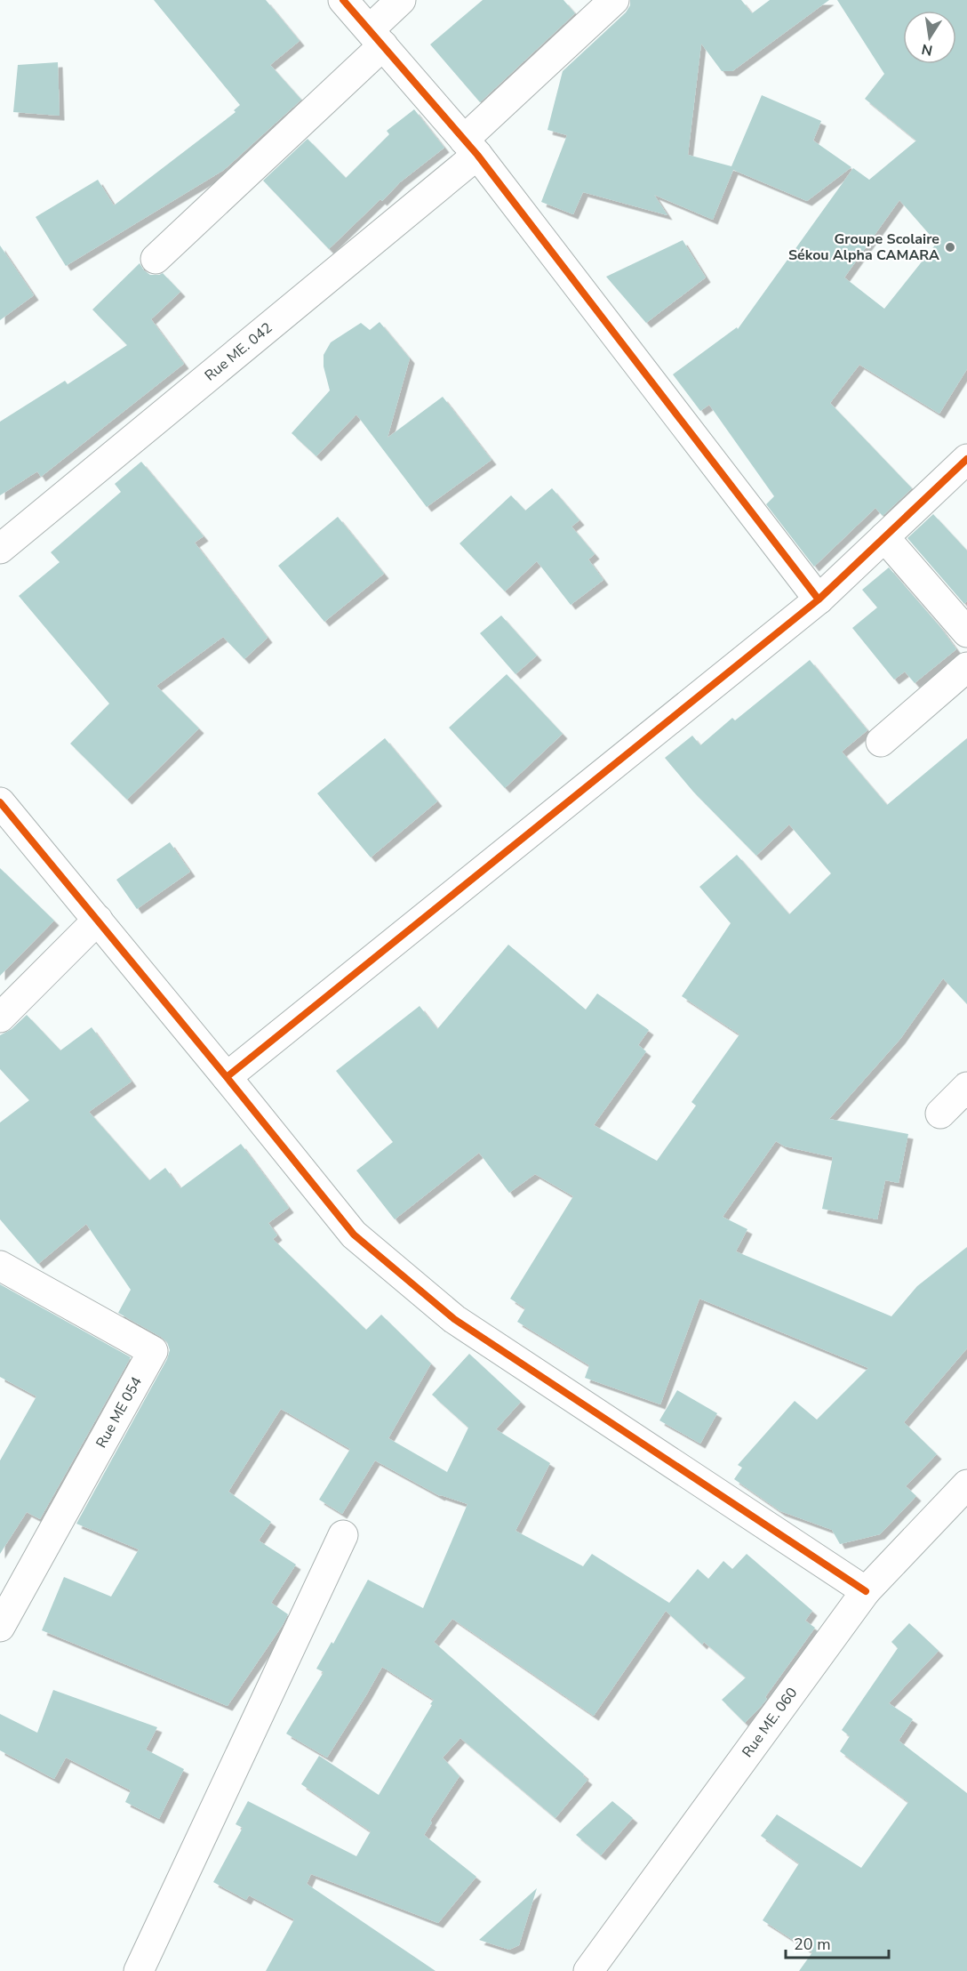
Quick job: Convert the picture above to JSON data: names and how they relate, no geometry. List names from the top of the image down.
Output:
{
  "streets": {
    "street": ["Rue ME. 042", "Rue ME 054", "Rue ME. 060"]
  },
  "places": ["Groupe Scolaire Sékou Alpha CAMARA"],
  "scale_bar": "20 m",
  "north": "bottom"
}
